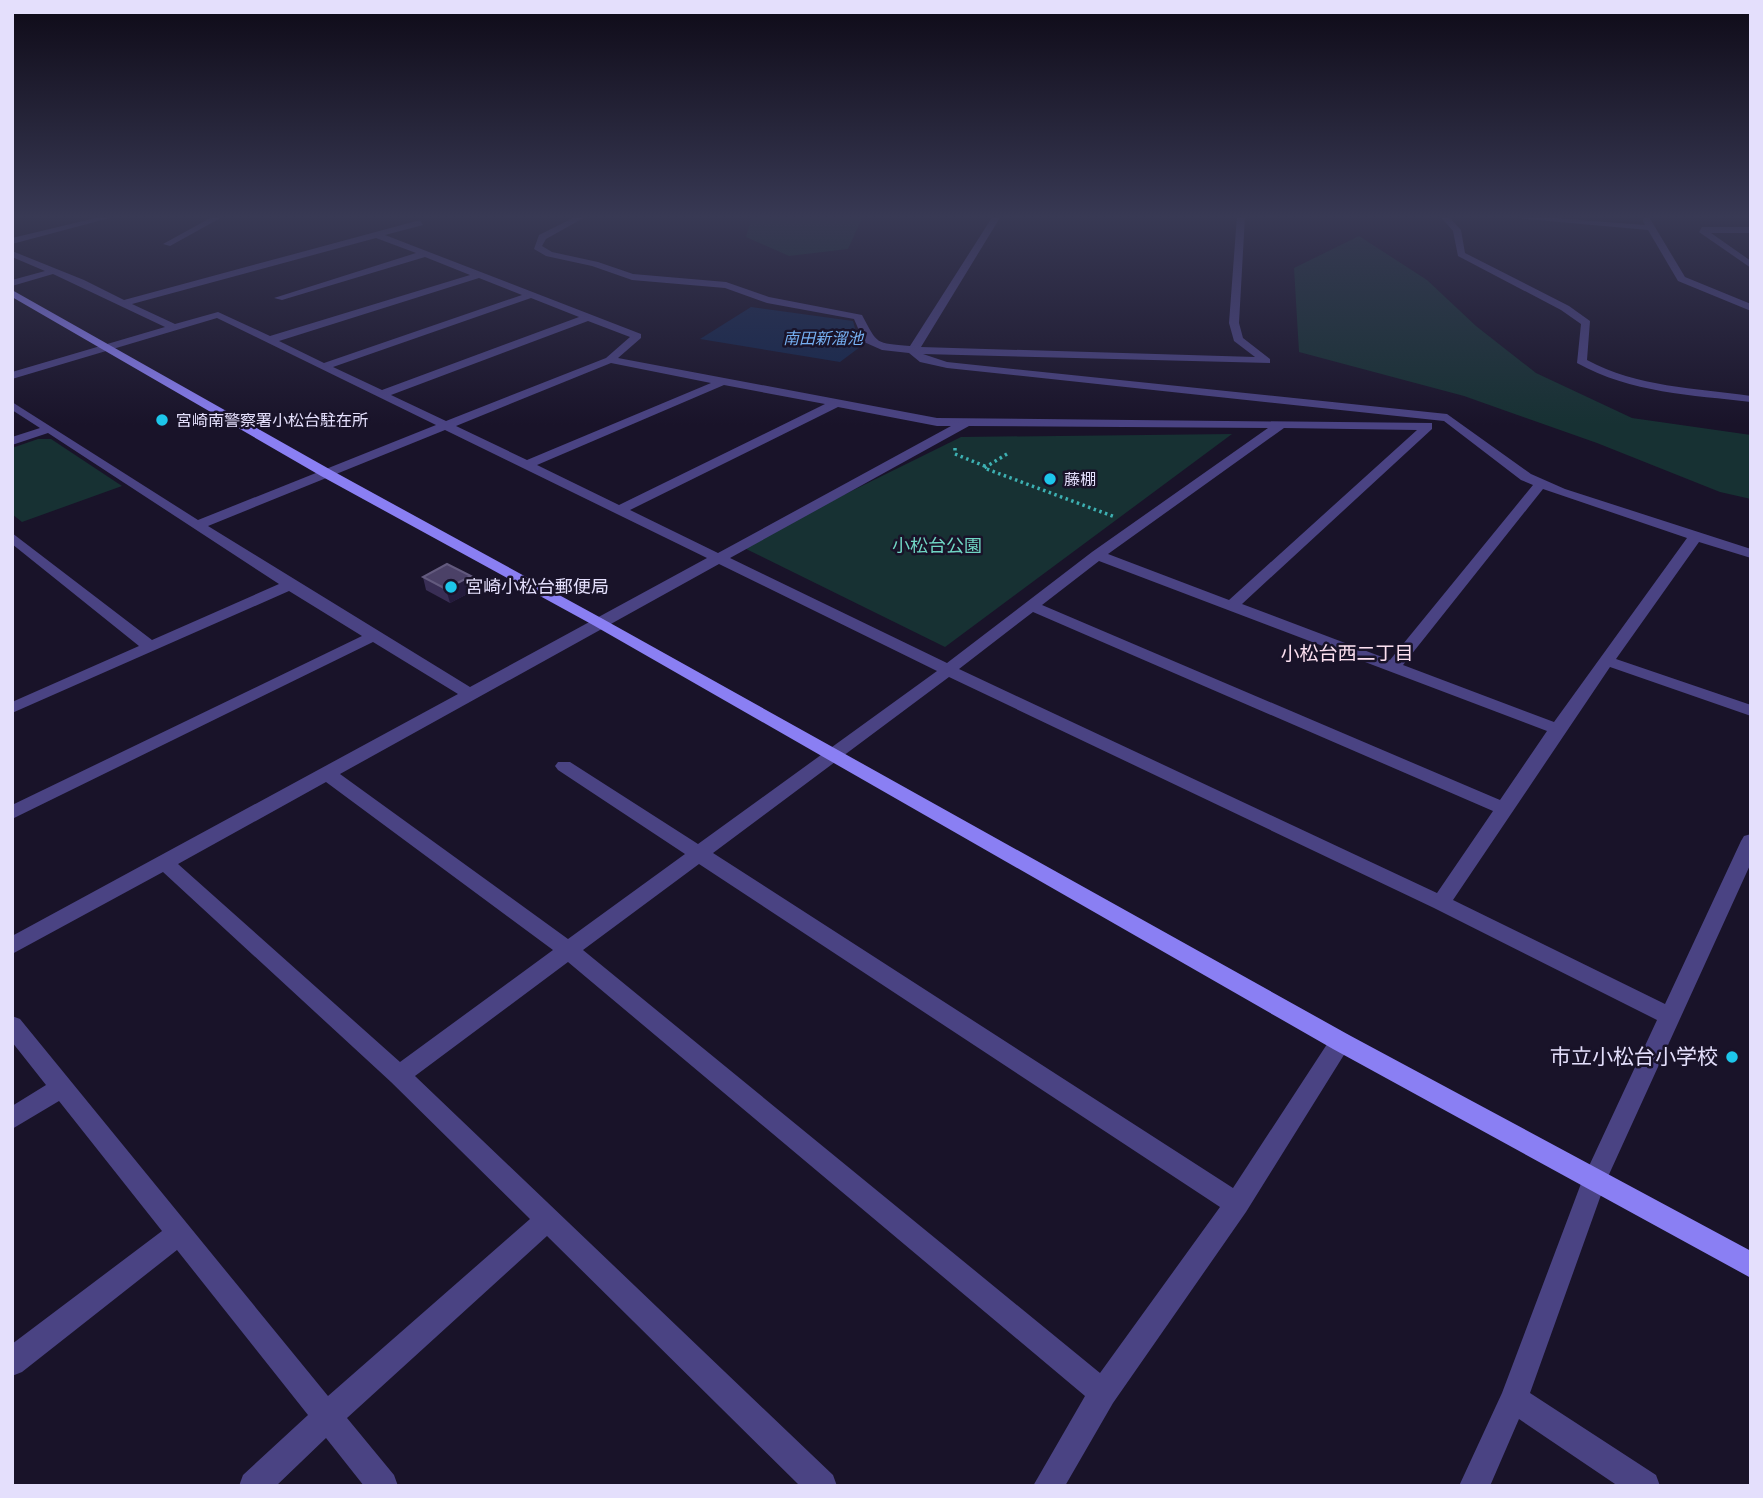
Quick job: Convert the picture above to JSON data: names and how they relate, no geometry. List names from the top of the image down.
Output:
{
  "districts": ["小松台西二丁目"],
  "water": ["南田新溜池"],
  "parks": ["小松台公園"],
  "places": [
    "宮崎南警察署小松台駐在所",
    "藤棚",
    "宮崎小松台郵便局",
    "市立小松台小学校"
  ]
}
